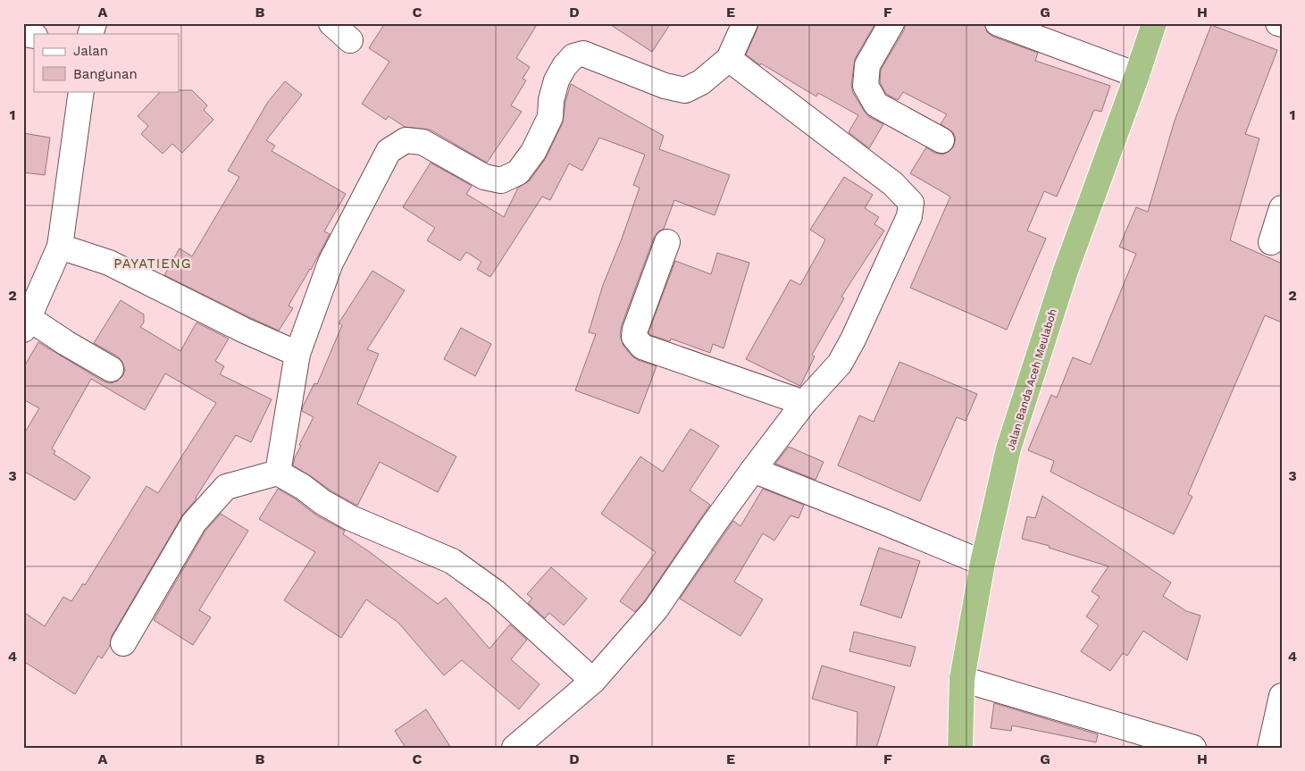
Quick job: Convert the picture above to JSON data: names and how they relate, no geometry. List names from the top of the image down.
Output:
{
  "streets": {
    "highway": ["Jalan Banda Aceh Meulaboh"]
  },
  "districts": ["PAYATIENG"],
  "legend": ["Jalan", "Bangunan"],
  "grid": {
    "columns": [
      "A",
      "B",
      "C",
      "D",
      "E",
      "F",
      "G",
      "H"
    ],
    "rows": [
      "1",
      "2",
      "3",
      "4"
    ]
  }
}
